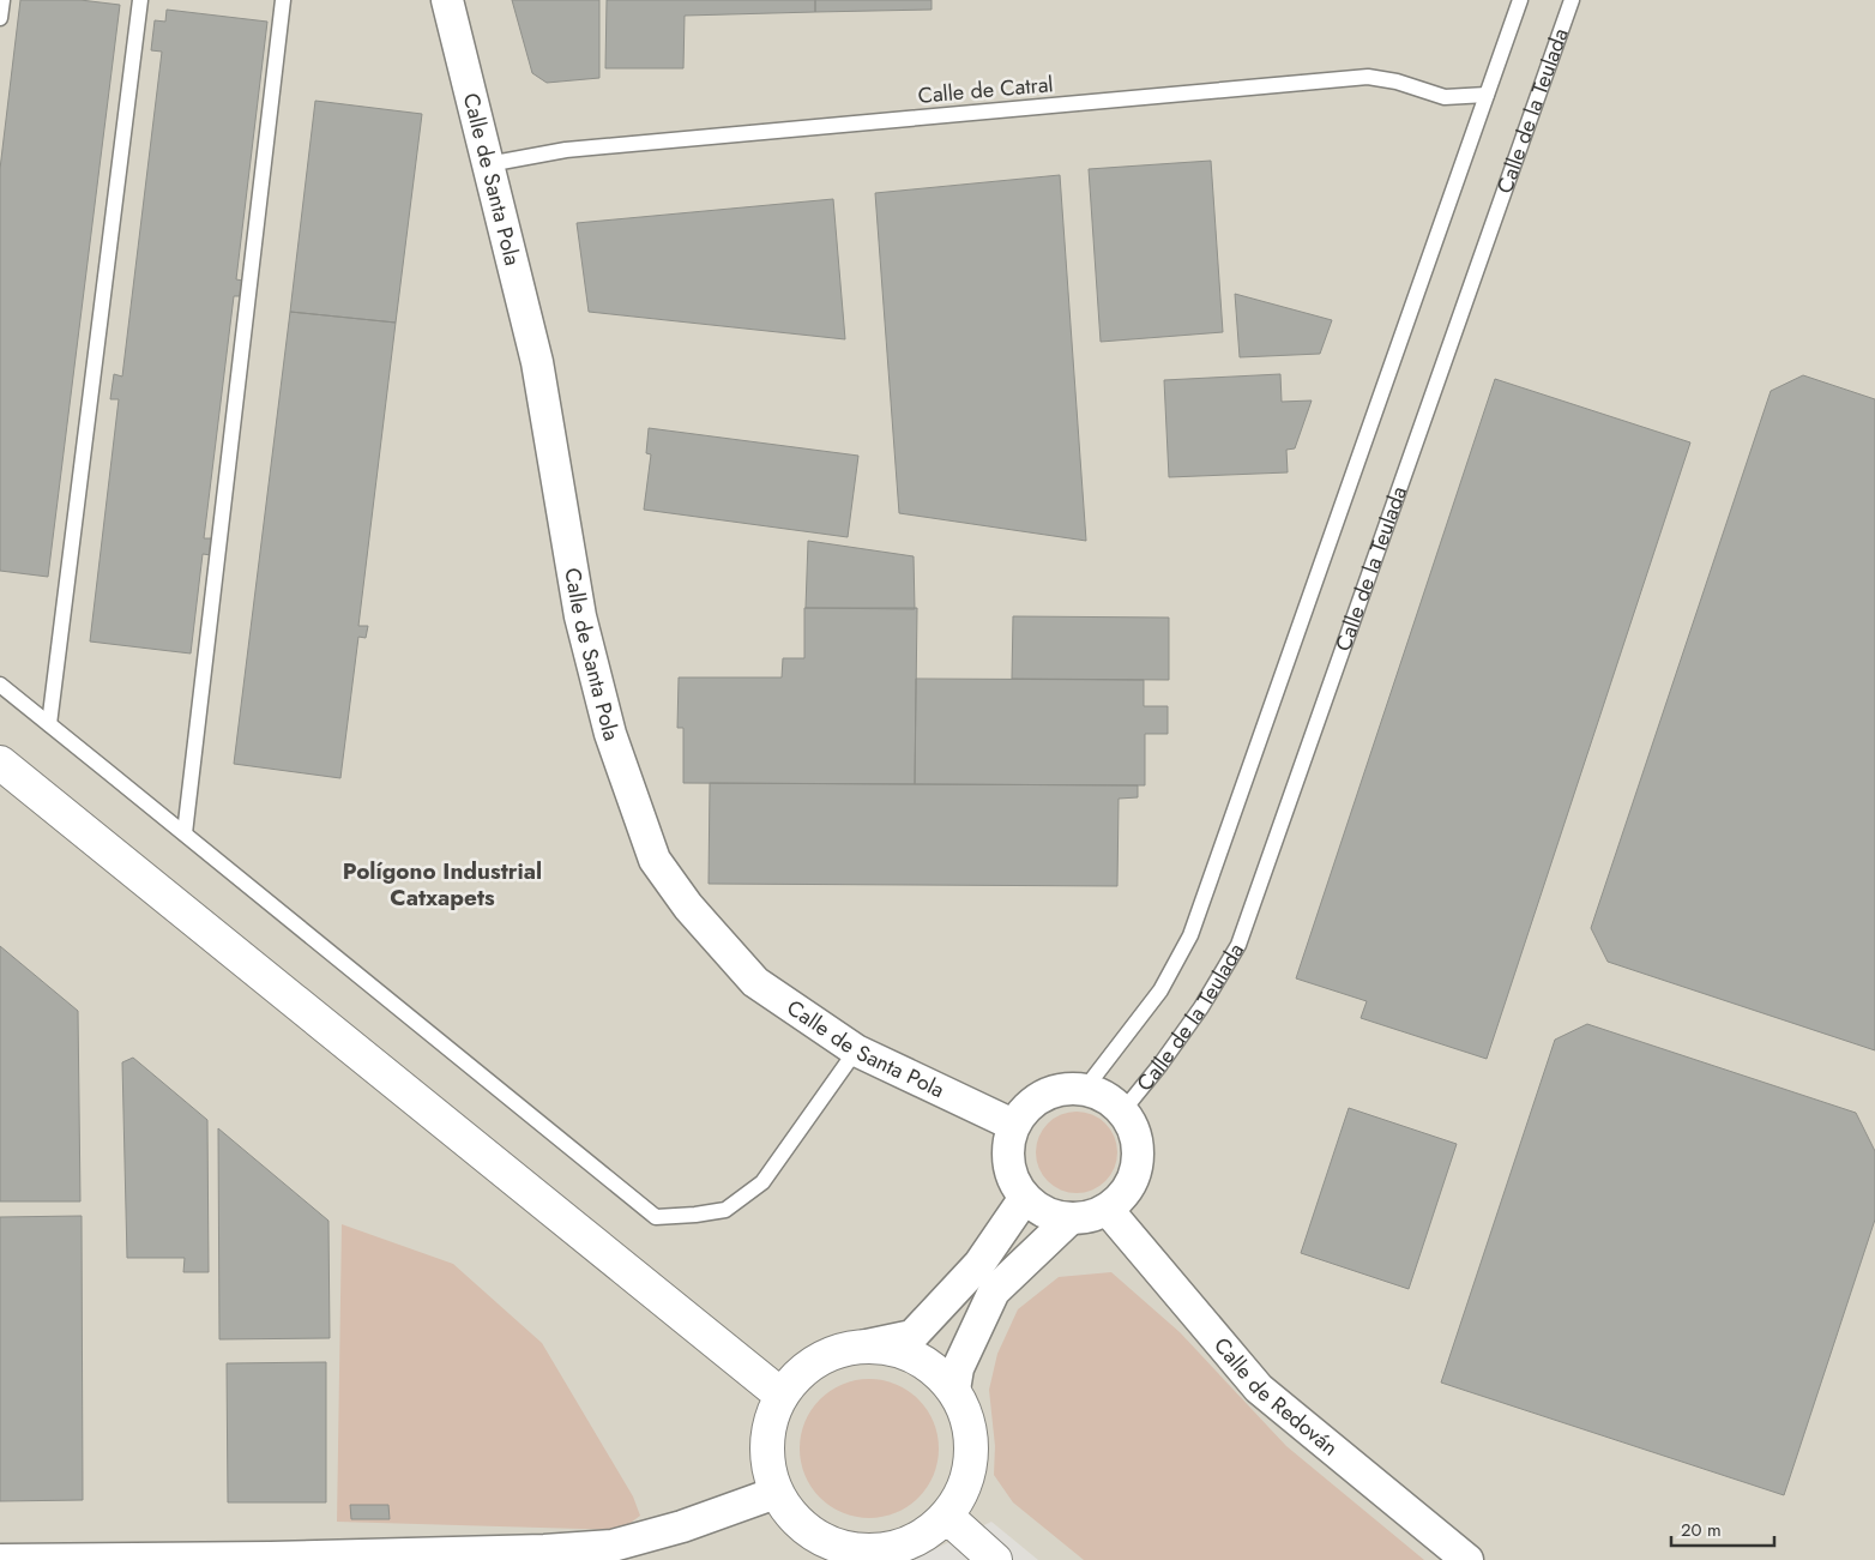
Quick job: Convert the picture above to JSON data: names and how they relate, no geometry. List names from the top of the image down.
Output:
{
  "streets": {
    "street": ["Calle de Santa Pola", "Calle de Redován"],
    "lane": ["Calle de Catral", "Calle de la Teulada"]
  },
  "crossings": [
    ["Calle de Catral", "Calle de la Teulada"],
    ["Calle de Catral", "Calle de Santa Pola"],
    ["Calle de la Teulada", "Calle de Santa Pola"],
    ["Calle de la Teulada", "Calle de Redován"],
    ["Calle de Santa Pola", "Calle de Redován"]
  ],
  "districts": ["Polígono Industrial Catxapets"],
  "scale_bar": "20 m"
}
